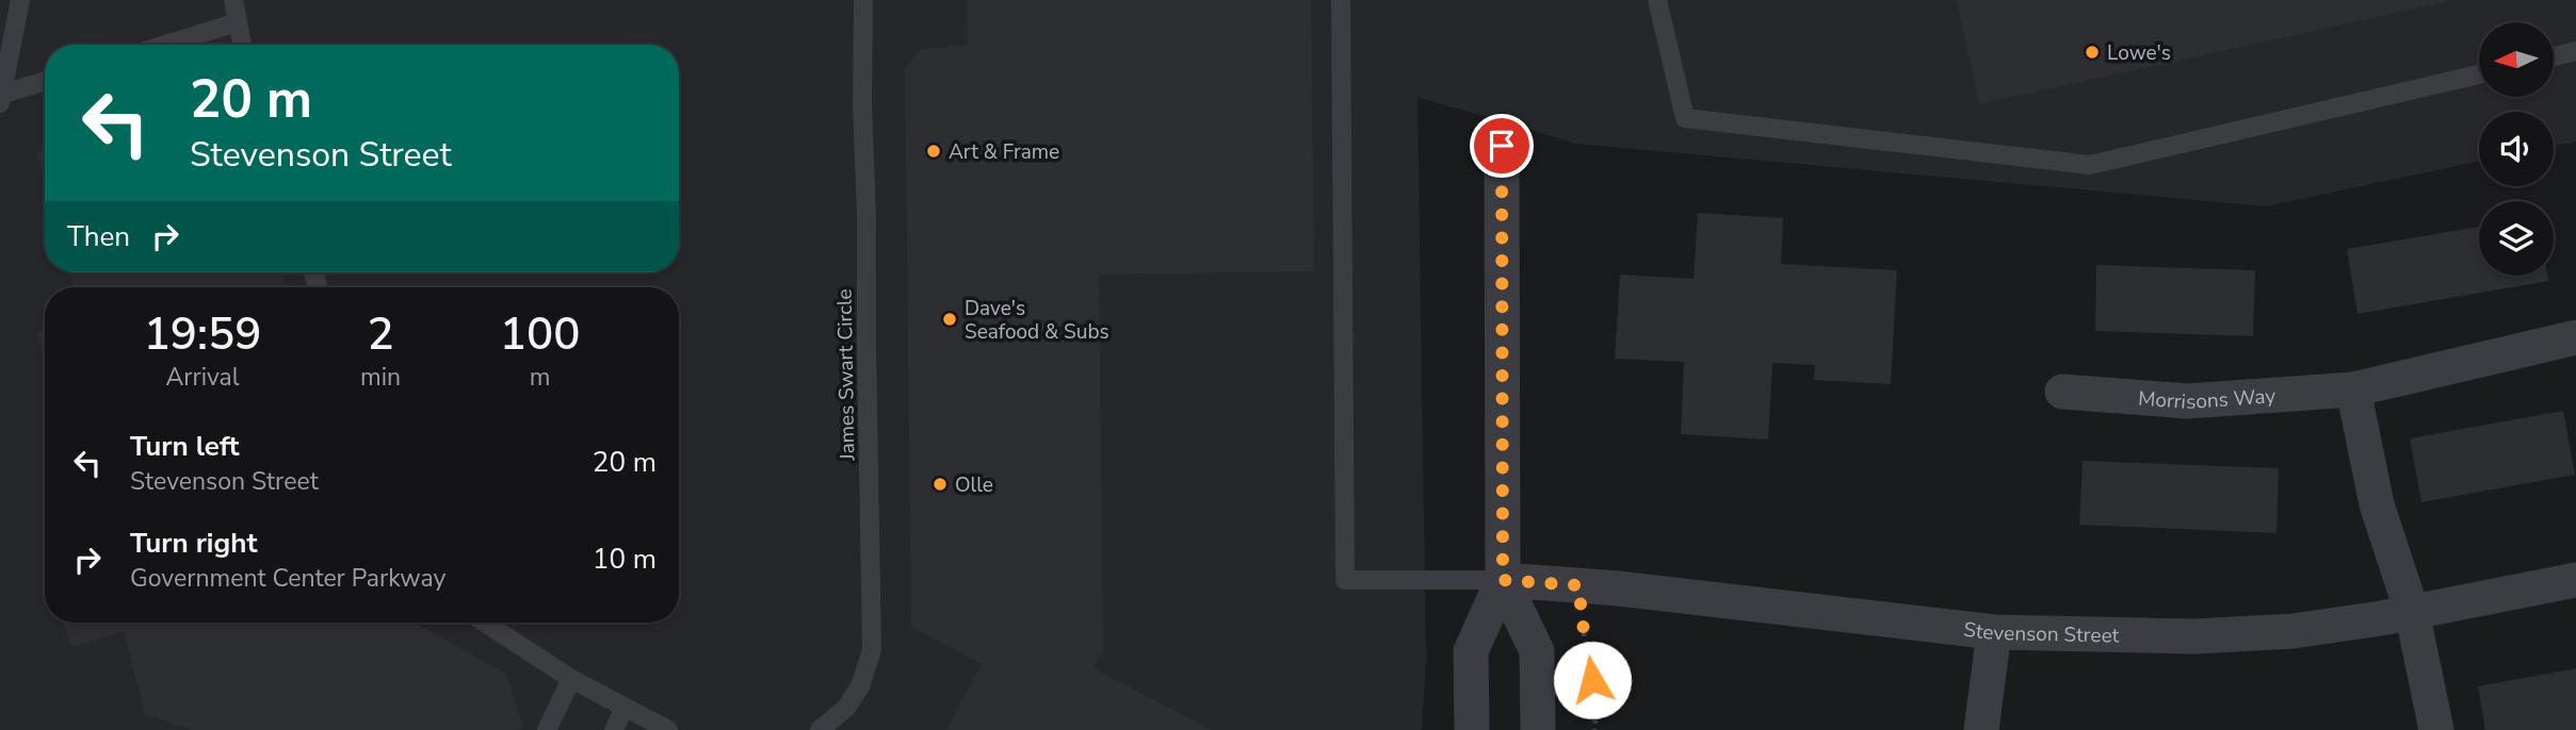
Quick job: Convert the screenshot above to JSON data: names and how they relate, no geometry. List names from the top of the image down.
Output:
{
  "streets": {
    "street": ["Morrisons Way", "Stevenson Street"],
    "lane": ["James Swart Circle"]
  },
  "places": [
    "Lowe's",
    "Art & Frame",
    "Dave's Seafood & Subs",
    "Olle"
  ],
  "north": "left",
  "page": {
    "turn": ["20 m", "Stevenson Street"],
    "then": "Then",
    "eta": [
      "19:59",
      "Arrival",
      "2",
      "min",
      "100",
      "m"
    ],
    "list": [
      {
        "name": "Turn left",
        "note": "Stevenson Street",
        "value": "20 m"
      },
      {
        "name": "Turn right",
        "note": "Government Center Parkway",
        "value": "10 m"
      }
    ]
  }
}
